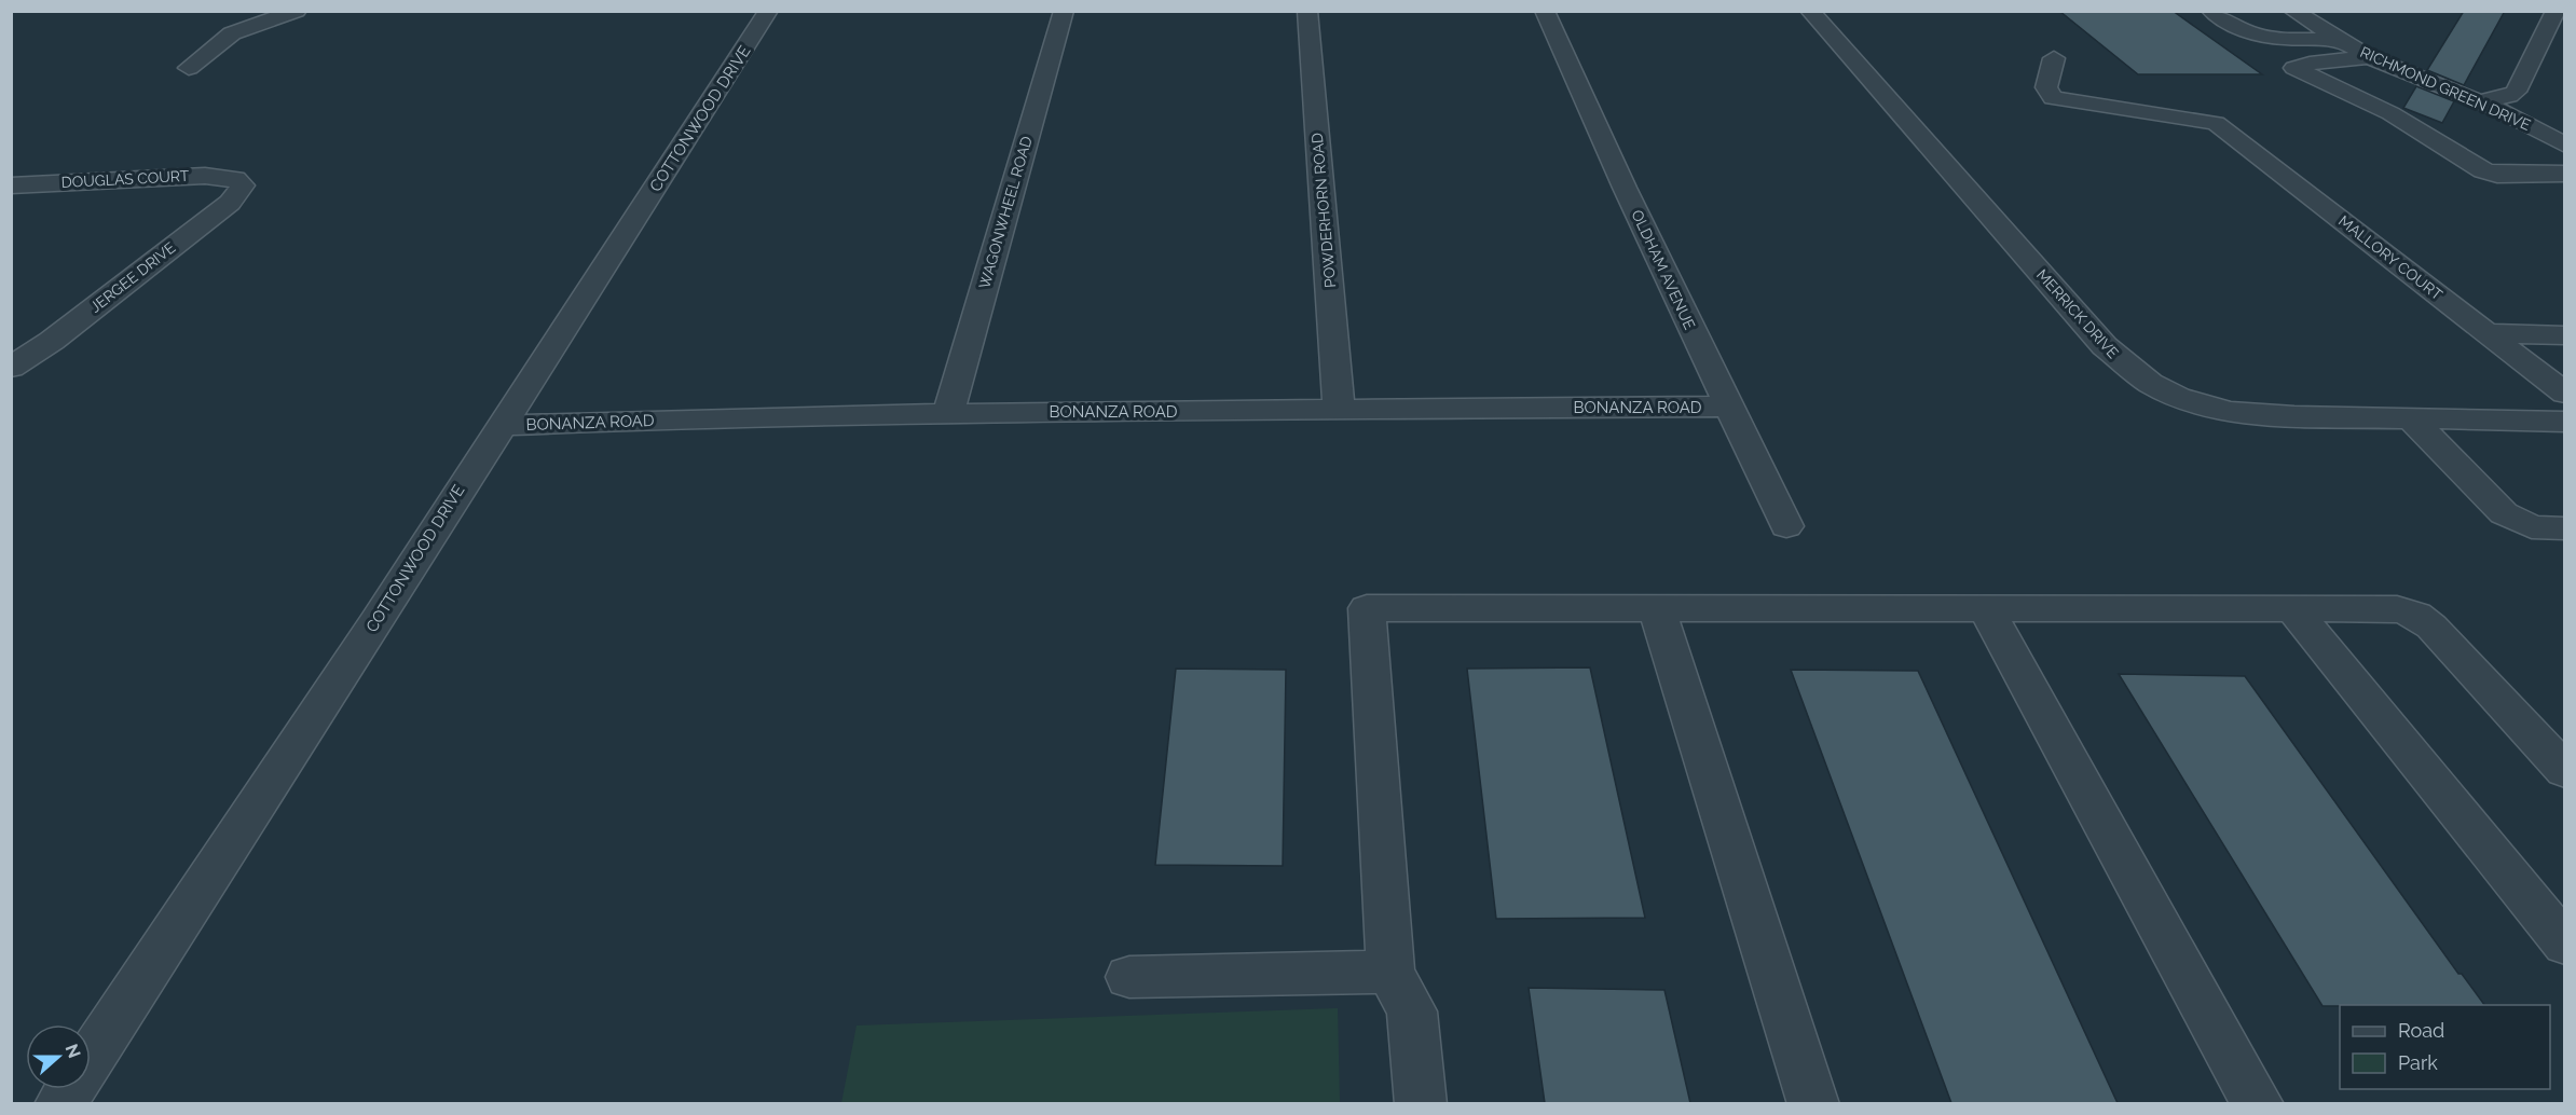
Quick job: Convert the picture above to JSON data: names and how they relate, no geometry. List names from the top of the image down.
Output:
{
  "streets": {
    "street": [
      "RICHMOND GREEN DRIVE",
      "COTTONWOOD DRIVE",
      "DOUGLAS COURT",
      "POWDERHORN ROAD",
      "WAGONWHEEL ROAD",
      "MALLORY COURT",
      "OLDHAM AVENUE",
      "JERGEE DRIVE",
      "MERRICK DRIVE",
      "BONANZA ROAD"
    ]
  },
  "crossings": [
    ["COTTONWOOD DRIVE", "BONANZA ROAD"],
    ["DOUGLAS COURT", "JERGEE DRIVE"],
    ["POWDERHORN ROAD", "BONANZA ROAD"],
    ["WAGONWHEEL ROAD", "BONANZA ROAD"],
    ["OLDHAM AVENUE", "BONANZA ROAD"]
  ],
  "legend": ["Road", "Park"],
  "north": "right"
}
